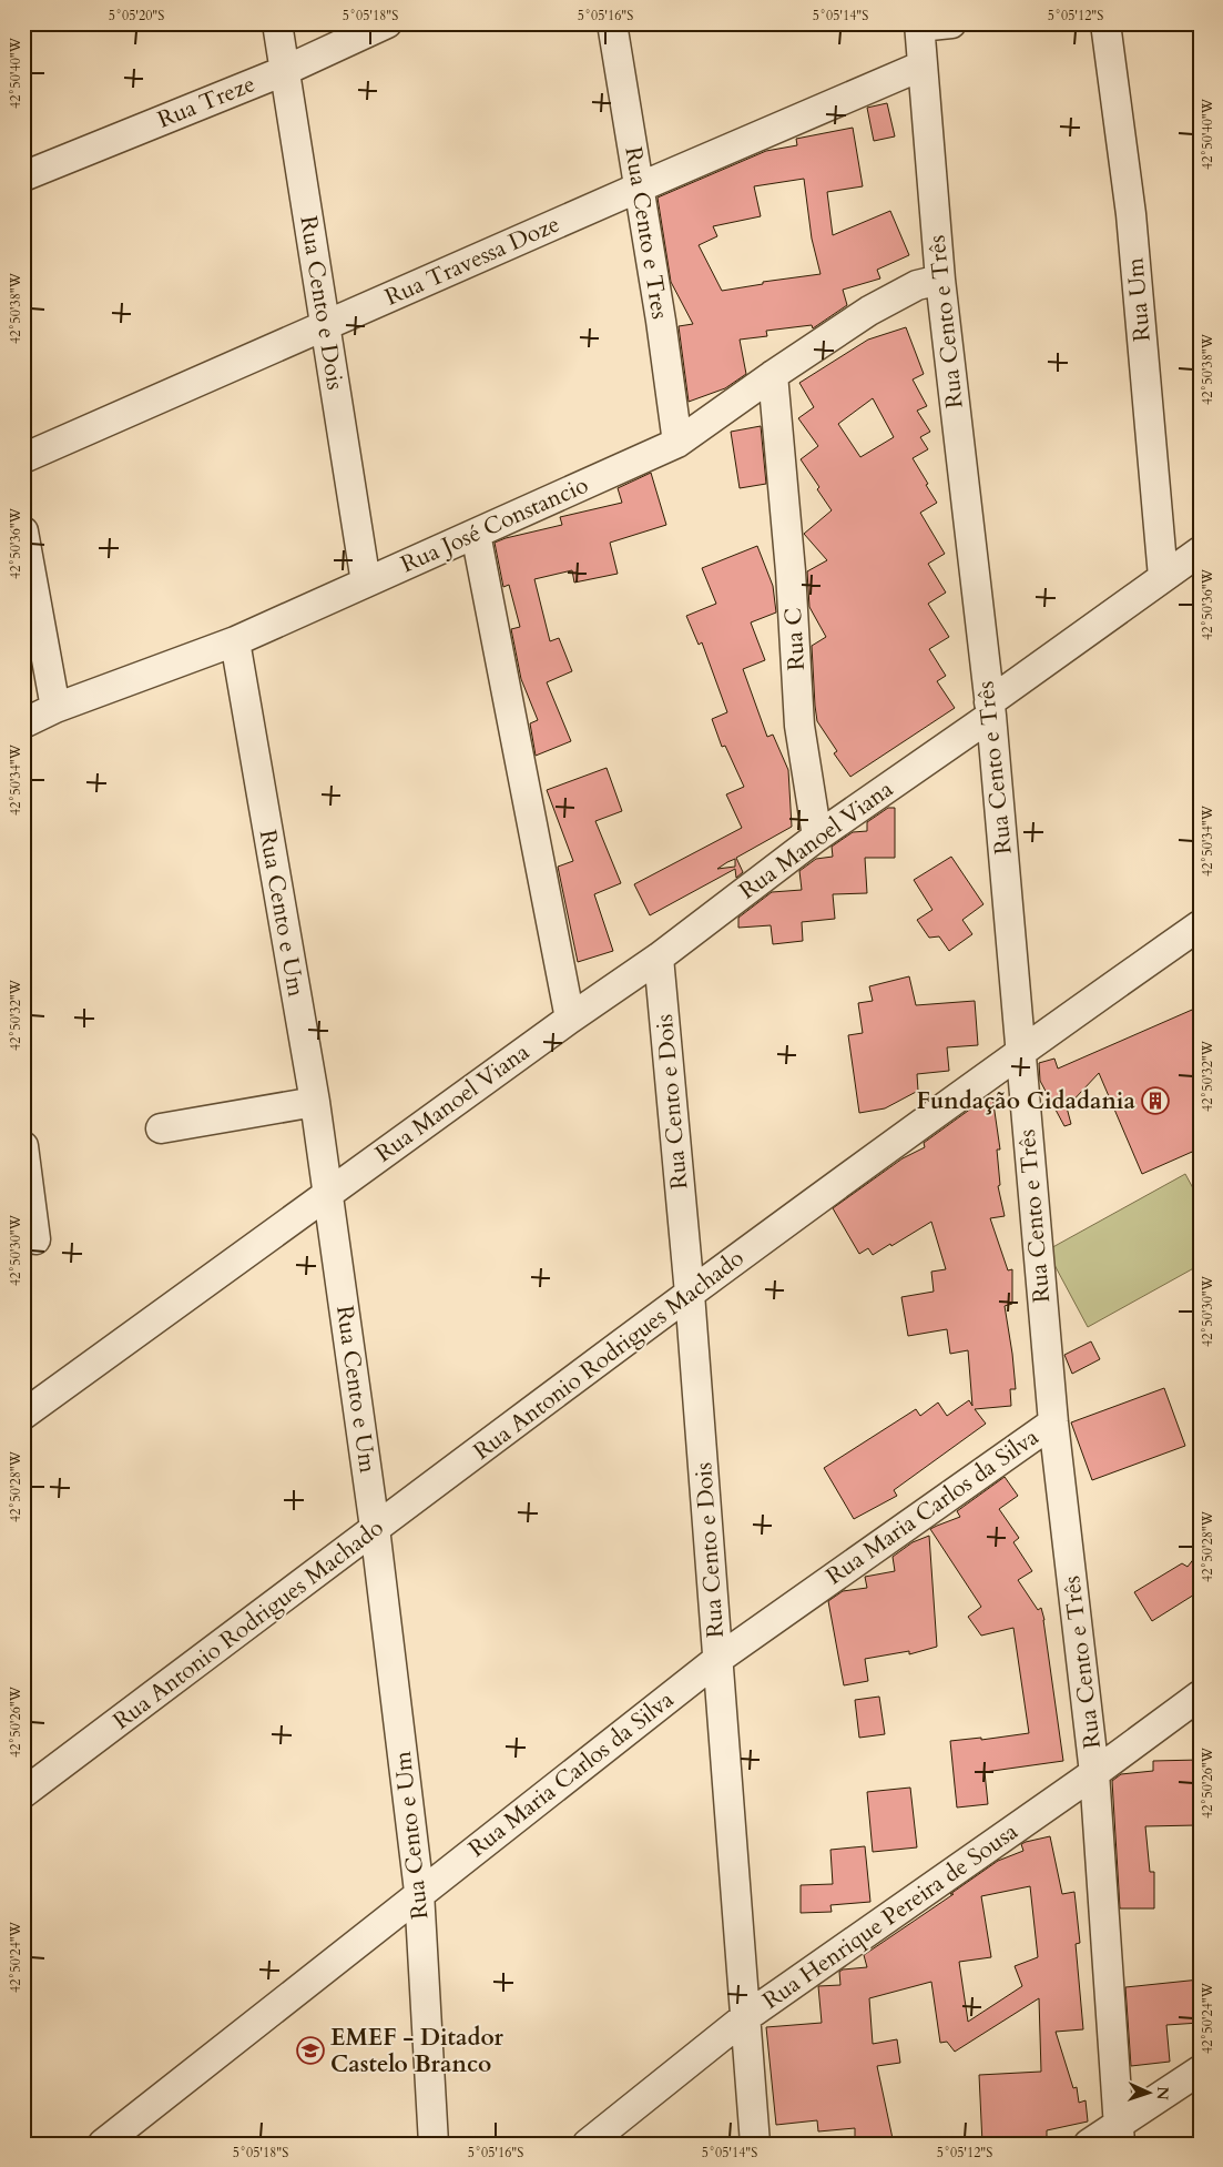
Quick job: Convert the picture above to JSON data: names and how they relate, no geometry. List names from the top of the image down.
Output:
{
  "streets": {
    "street": [
      "Rua Treze",
      "Rua Cento e Tres",
      "Rua Travessa Doze",
      "Rua Um",
      "Rua Cento e Dois",
      "Rua Cento e Três",
      "Rua José Constancio",
      "Rua C",
      "Rua Manoel Viana",
      "Rua Cento e Um",
      "Rua Antonio Rodrigues Machado",
      "Rua Maria Carlos da Silva",
      "Rua Henrique Pereira de Sousa"
    ]
  },
  "crossings": [
    ["Rua Treze", "Rua Cento e Dois"],
    ["Rua Cento e Tres", "Rua Travessa Doze"],
    ["Rua Cento e Tres", "Rua José Constancio"],
    ["Rua Travessa Doze", "Rua Cento e Dois"],
    ["Rua Travessa Doze", "Rua Cento e Três"],
    ["Rua Um", "Rua Manoel Viana"],
    ["Rua Cento e Dois", "Rua José Constancio"],
    ["Rua Cento e Dois", "Rua Manoel Viana"],
    ["Rua Cento e Dois", "Rua Antonio Rodrigues Machado"],
    ["Rua Cento e Dois", "Rua Maria Carlos da Silva"],
    ["Rua Cento e Dois", "Rua Henrique Pereira de Sousa"],
    ["Rua Cento e Três", "Rua José Constancio"],
    ["Rua Cento e Três", "Rua Manoel Viana"],
    ["Rua Cento e Três", "Rua Antonio Rodrigues Machado"],
    ["Rua Cento e Três", "Rua Maria Carlos da Silva"],
    ["Rua Cento e Três", "Rua Henrique Pereira de Sousa"],
    ["Rua José Constancio", "Rua C"],
    ["Rua José Constancio", "Rua Cento e Um"],
    ["Rua C", "Rua Manoel Viana"],
    ["Rua Manoel Viana", "Rua Cento e Um"],
    ["Rua Cento e Um", "Rua Antonio Rodrigues Machado"],
    ["Rua Cento e Um", "Rua Maria Carlos da Silva"]
  ],
  "places": {
    "building": ["Fundação Cidadania"],
    "school or university": ["EMEF - Ditador Castelo Branco"]
  },
  "north": "right",
  "coordinates": [
    "5°05'20\"S",
    "5°05'18\"S",
    "5°05'16\"S",
    "5°05'14\"S",
    "5°05'12\"S",
    "42°50'40\"W",
    "42°50'38\"W",
    "42°50'36\"W",
    "42°50'34\"W",
    "42°50'32\"W",
    "42°50'30\"W",
    "42°50'28\"W",
    "42°50'26\"W",
    "42°50'24\"W"
  ]
}
